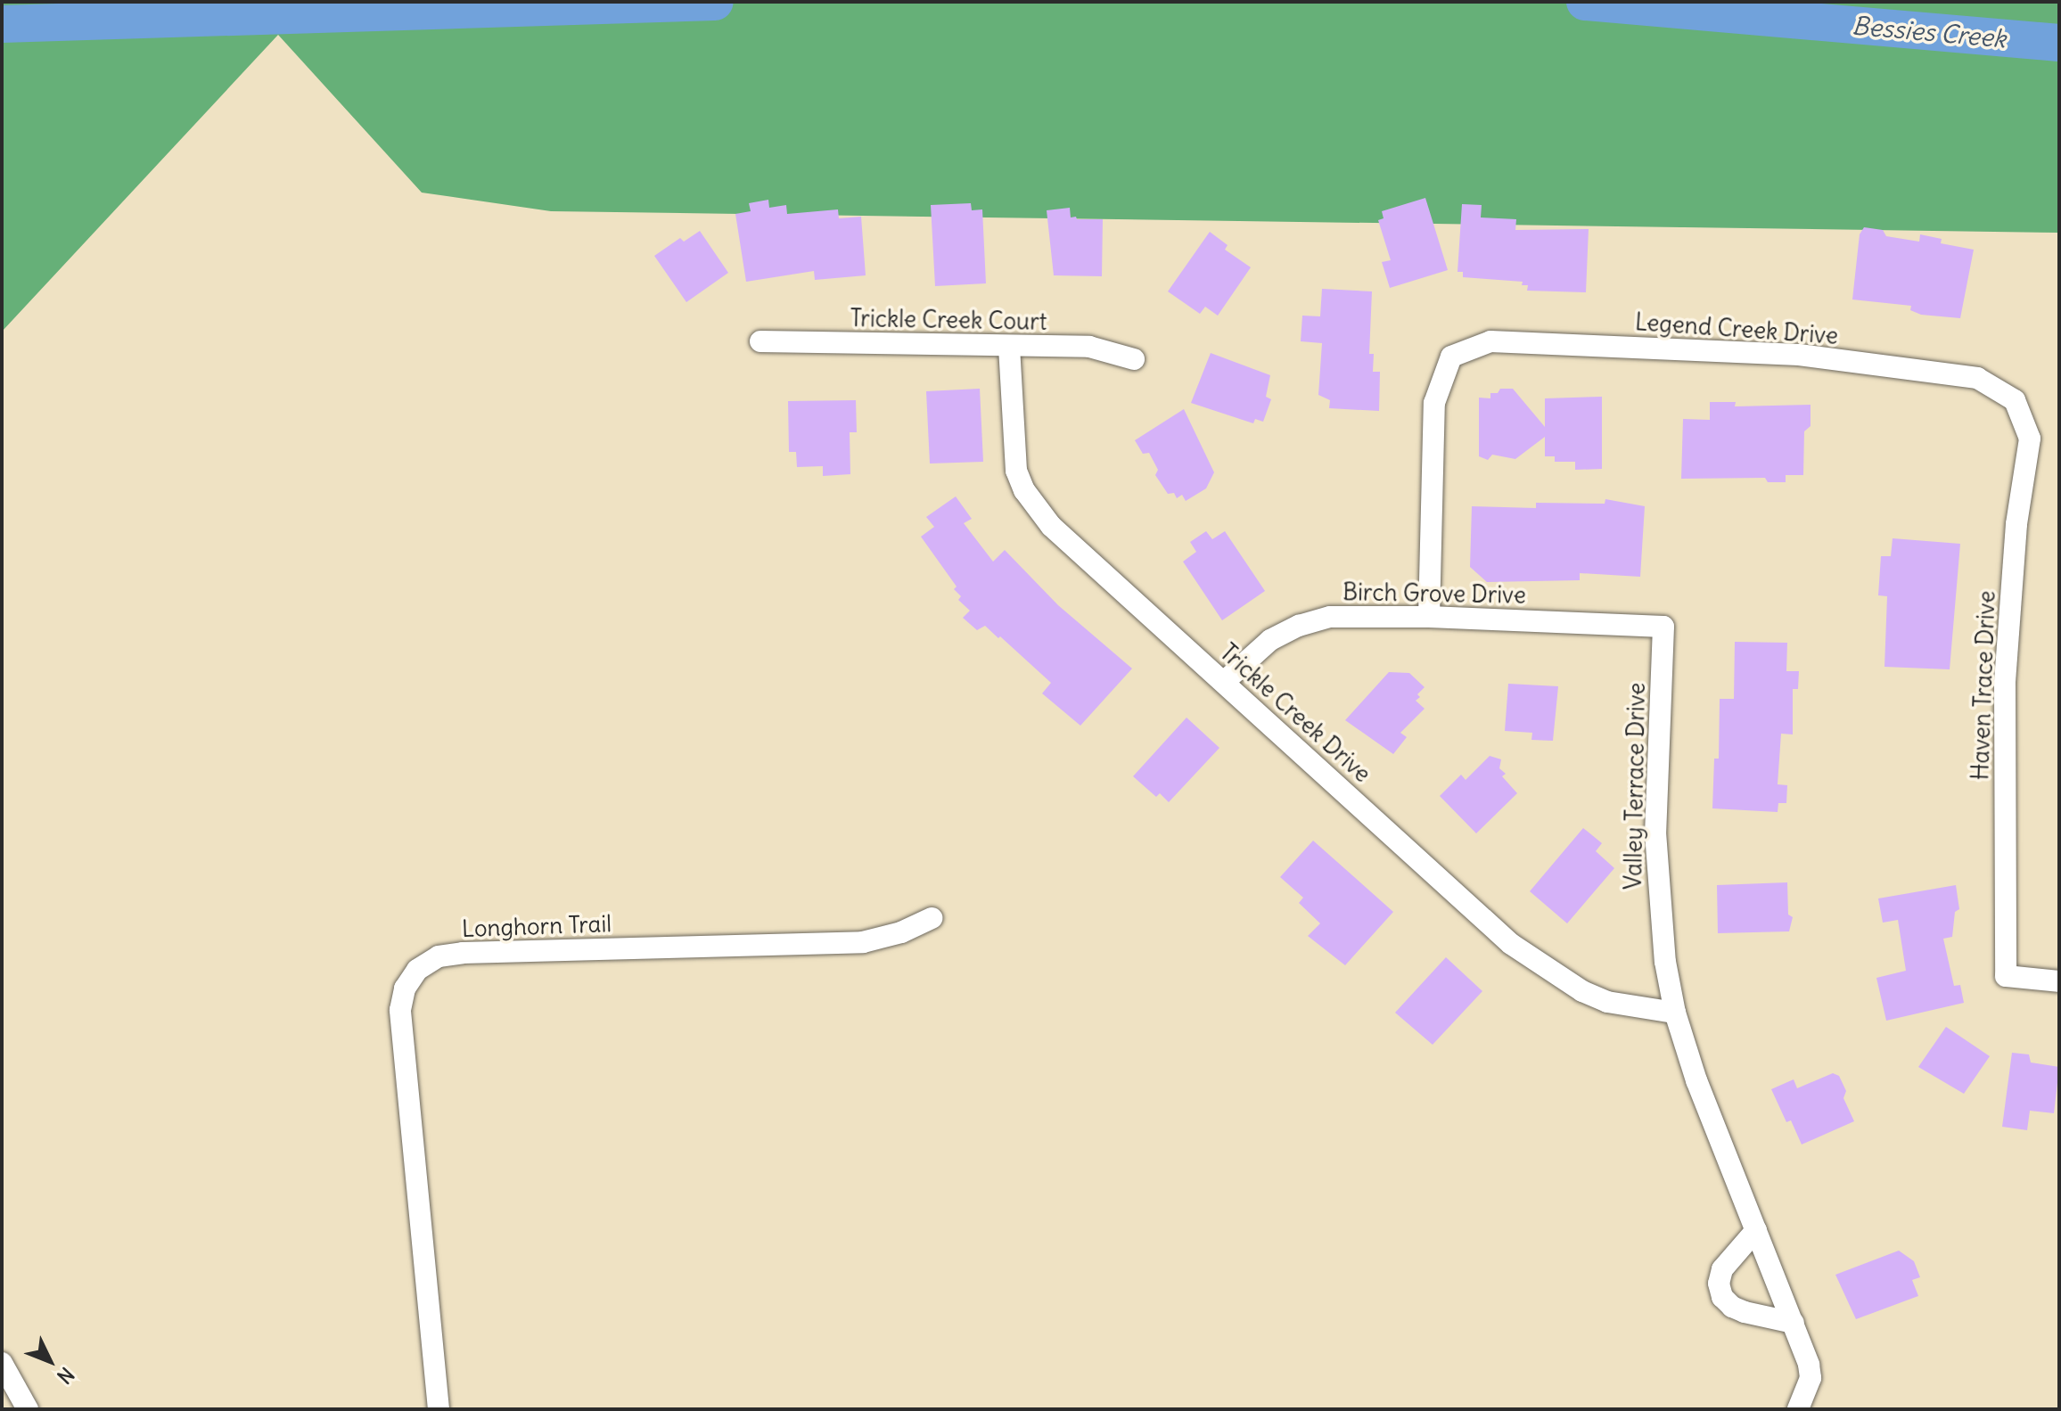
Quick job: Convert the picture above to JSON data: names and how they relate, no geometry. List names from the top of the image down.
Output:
{
  "streets": {
    "street": [
      "Trickle Creek Court",
      "Legend Creek Drive",
      "Birch Grove Drive",
      "Haven Trace Drive",
      "Trickle Creek Drive",
      "Valley Terrace Drive",
      "Longhorn Trail"
    ]
  },
  "crossings": [
    ["Trickle Creek Court", "Trickle Creek Drive"],
    ["Legend Creek Drive", "Birch Grove Drive"],
    ["Legend Creek Drive", "Haven Trace Drive"],
    ["Birch Grove Drive", "Trickle Creek Drive"],
    ["Birch Grove Drive", "Valley Terrace Drive"],
    ["Trickle Creek Drive", "Valley Terrace Drive"]
  ],
  "water": ["Bessies Creek"],
  "north": "bottom right"
}
